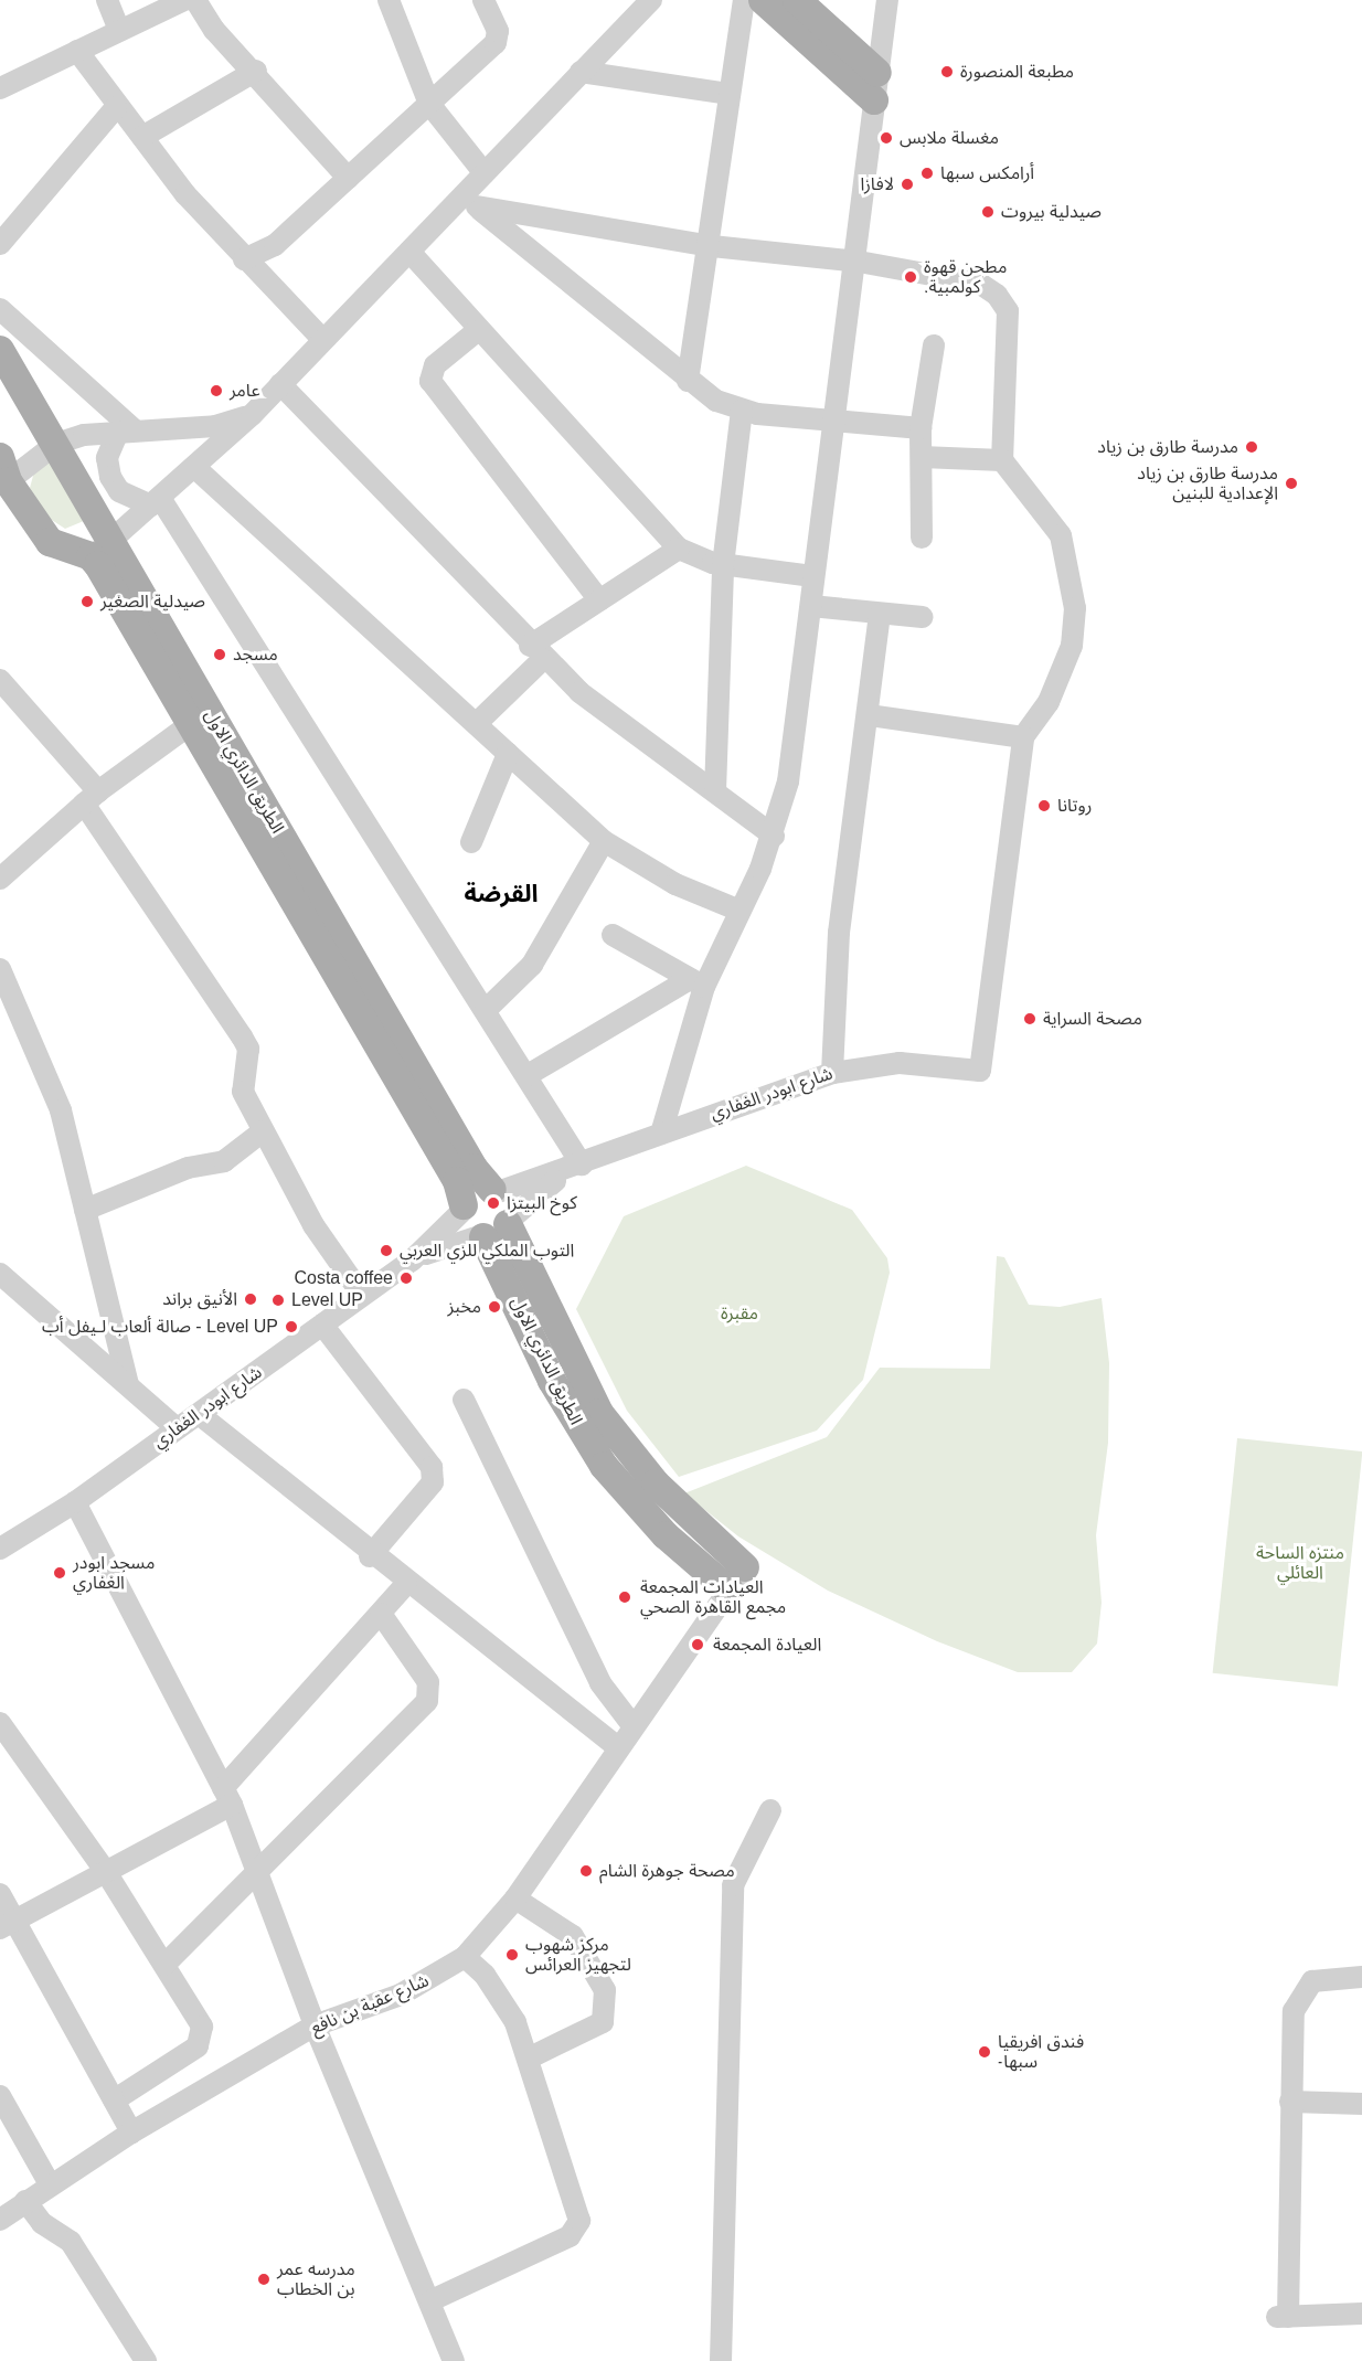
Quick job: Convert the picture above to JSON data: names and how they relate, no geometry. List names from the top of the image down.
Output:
{
  "streets": {
    "main road": ["الطريق الدائري الاول"],
    "street": ["شارع ابودر الغفاري", "شارع عقبة بن نافع"]
  },
  "crossings": [
    ["الطريق الدائري الاول", "شارع ابودر الغفاري"],
    ["الطريق الدائري الاول", "شارع عقبة بن نافع"]
  ],
  "districts": ["القرضة"],
  "parks": ["مقبرة", "منتزه الساحة العائلي"],
  "places": [
    "مطبعة المنصورة",
    "مغسلة ملابس",
    "أرامكس سبها",
    "لافازا",
    "صيدلية بيروت",
    "مطحن قهوة .كولمبية",
    "عامر",
    "مدرسة طارق بن زياد",
    "مدرسة طارق بن زياد الإعدادية للبنين",
    "صيدلية الصغير",
    "مسجد",
    "روتانا",
    "مصحة السراية",
    "كوخ البيتزا",
    "التوب الملكي للزي العربي",
    "Costa coffee",
    "الأنيق براند",
    "Level UP",
    "مخبز",
    "صالة ألعاب لـيفل أب - Level UP",
    "مسجد ابودر الغفاري",
    "العيادات المجمعة مجمع القاهرة الصحي",
    "العيادة المجمعة",
    "مصحة جوهرة الشام",
    "مركز شهوب لتجهيز العرائس",
    "فندق افريقيا -سبها",
    "مدرسه عمر بن الخطاب"
  ]
}
